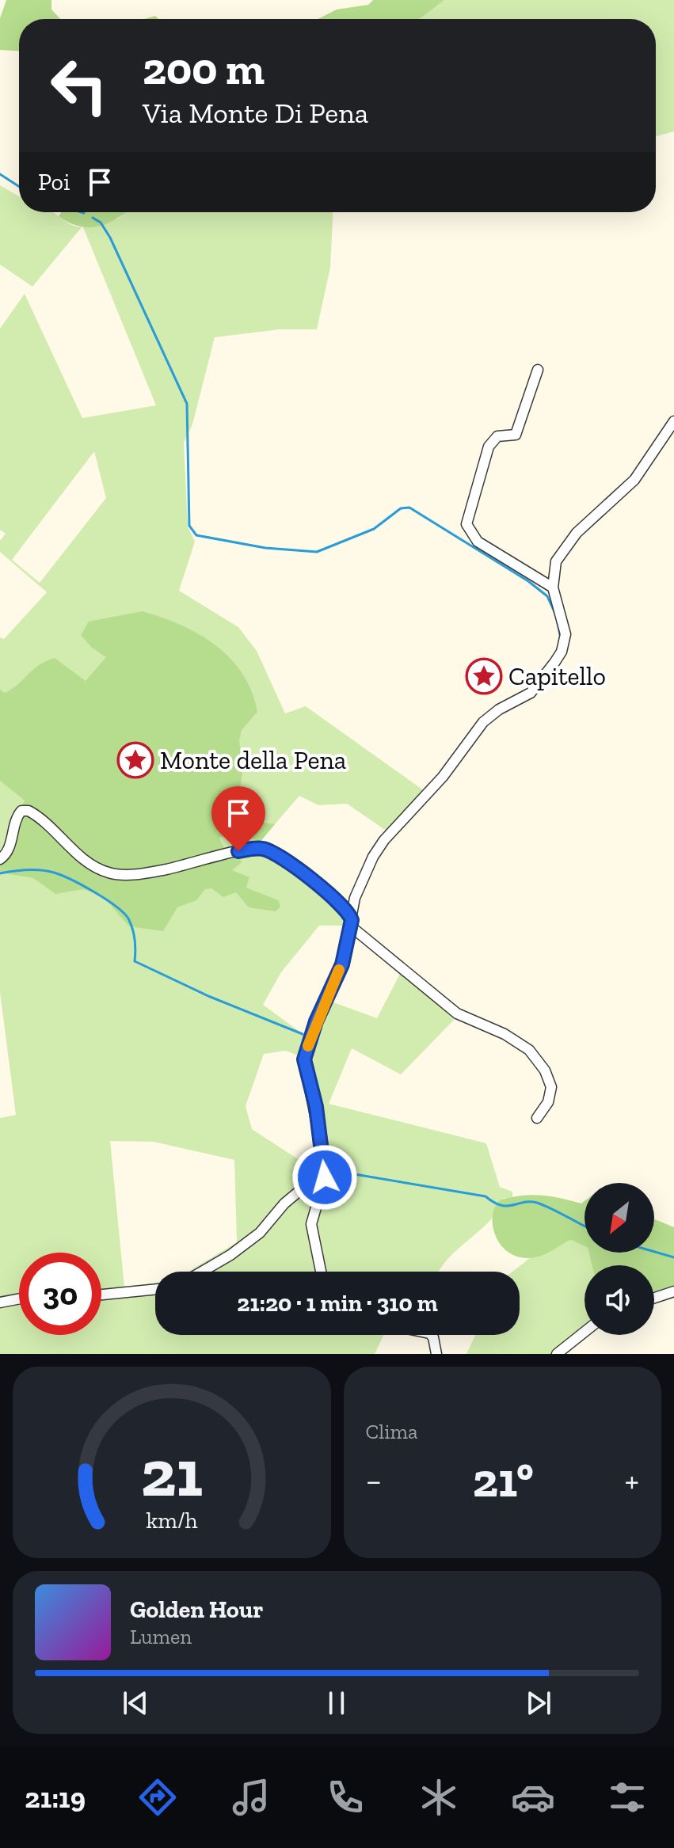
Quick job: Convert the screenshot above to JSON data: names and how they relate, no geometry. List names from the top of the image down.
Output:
{
  "places": {
    "place": ["Capitello", "Monte della Pena"]
  },
  "north": "bottom left",
  "page": {
    "turn": ["200 m", "Via Monte Di Pena"],
    "then": "Poi",
    "limit": "30",
    "trip": "21:20 · 1 min · 310 m",
    "tile": "Clima",
    "heat": ["−", "21°", "+"],
    "song": ["Golden Hour", "Lumen"],
    "tabs": "21:19",
    "gauge": ["21", "km/h"]
  }
}
